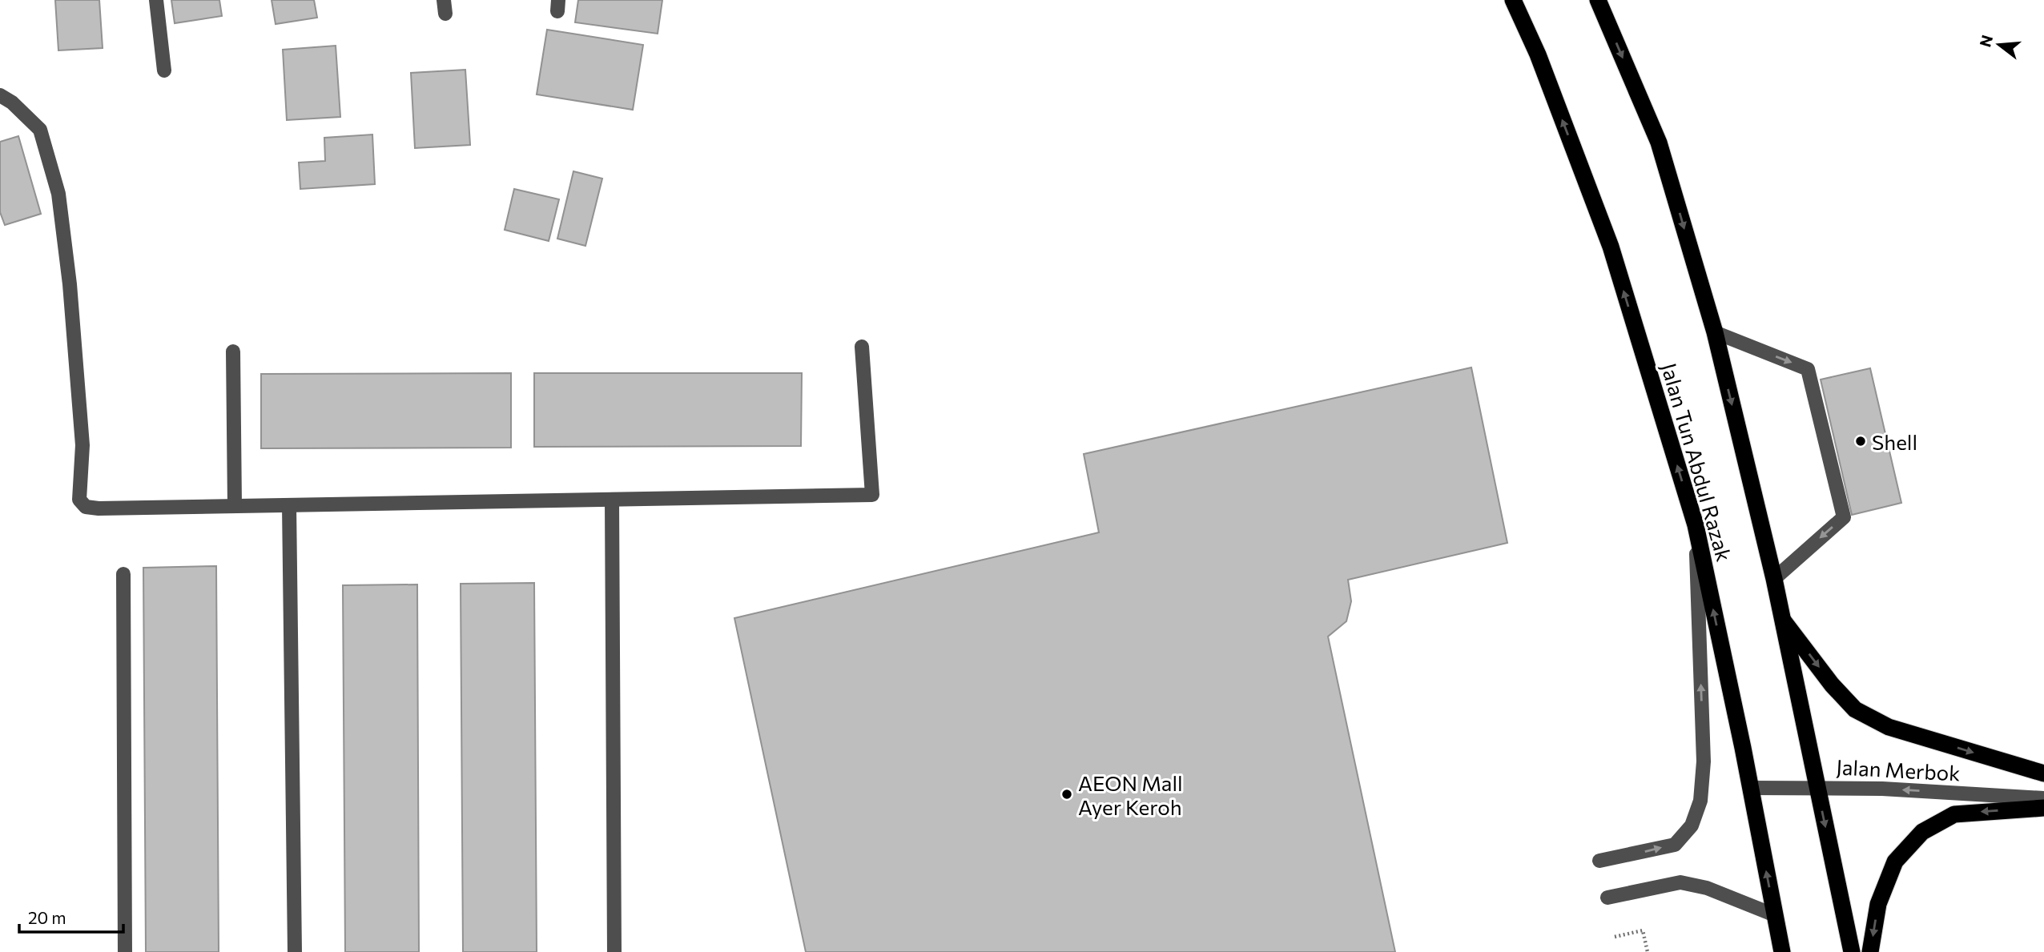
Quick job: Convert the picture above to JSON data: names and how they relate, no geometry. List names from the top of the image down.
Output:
{
  "streets": {
    "highway": ["Jalan Tun Abdul Razak"],
    "street": ["Jalan Merbok"]
  },
  "crossings": [
    ["Jalan Tun Abdul Razak", "Jalan Merbok"]
  ],
  "one_way": ["Jalan Merbok"],
  "places": ["Shell", "AEON Mall Ayer Keroh"],
  "scale_bar": "20 m",
  "north": "left"
}
